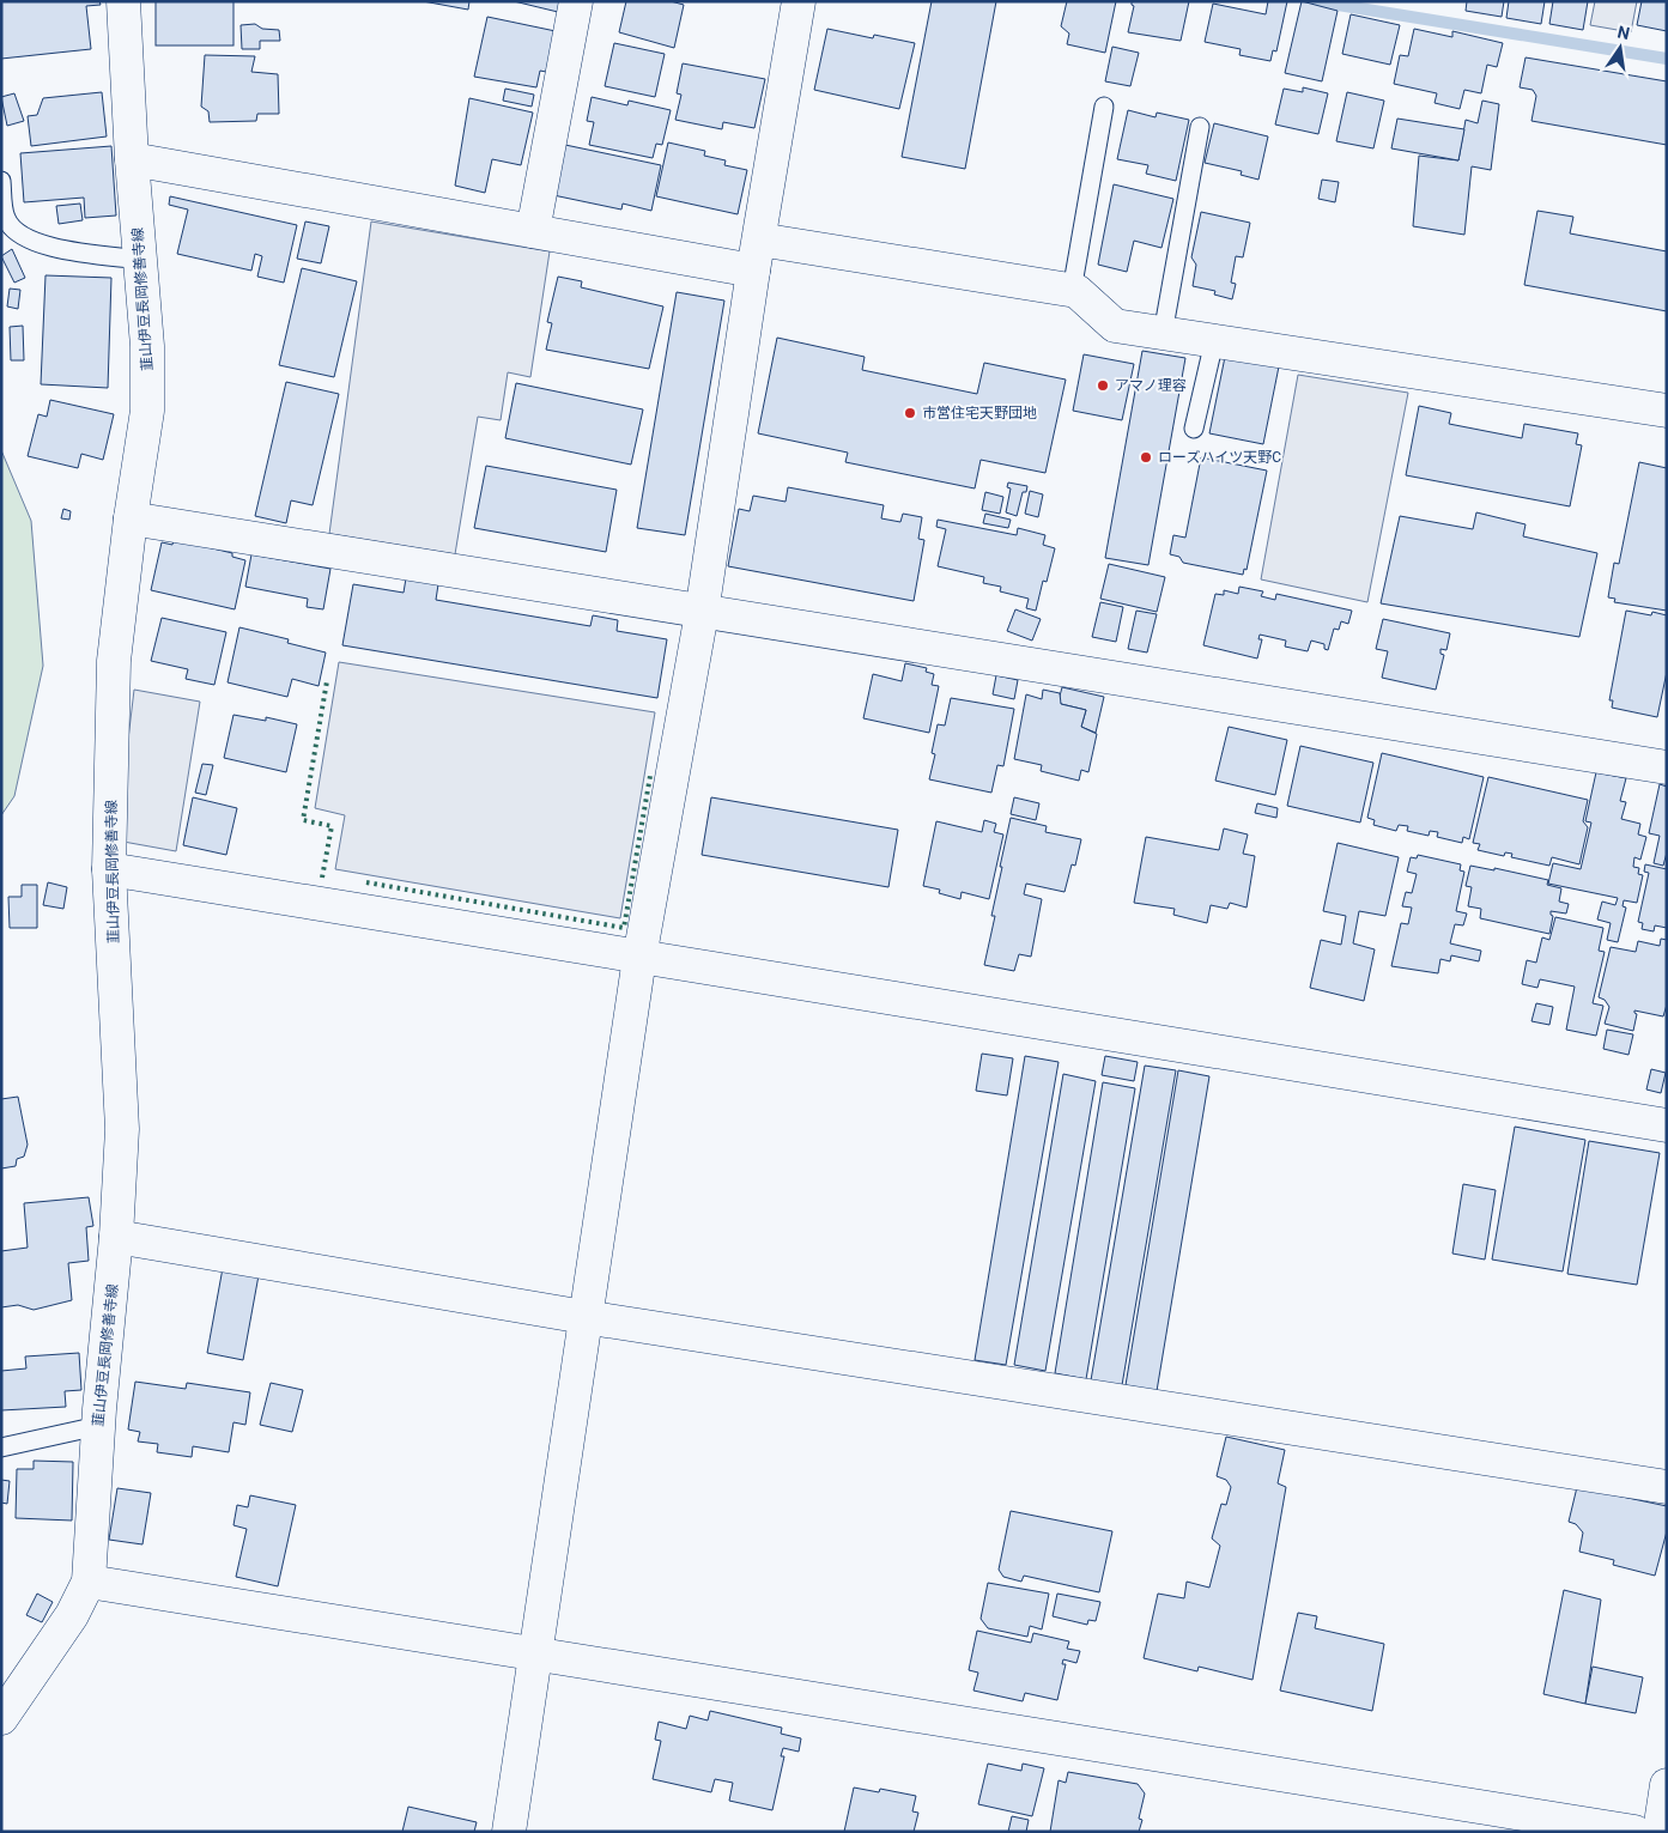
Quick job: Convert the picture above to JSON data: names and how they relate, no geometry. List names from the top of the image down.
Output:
{
  "streets": {
    "street": ["韮山伊豆長岡修善寺線"]
  },
  "places": ["アマノ理容", "市営住宅天野団地", "ローズハイツ天野C"],
  "north": "top"
}
